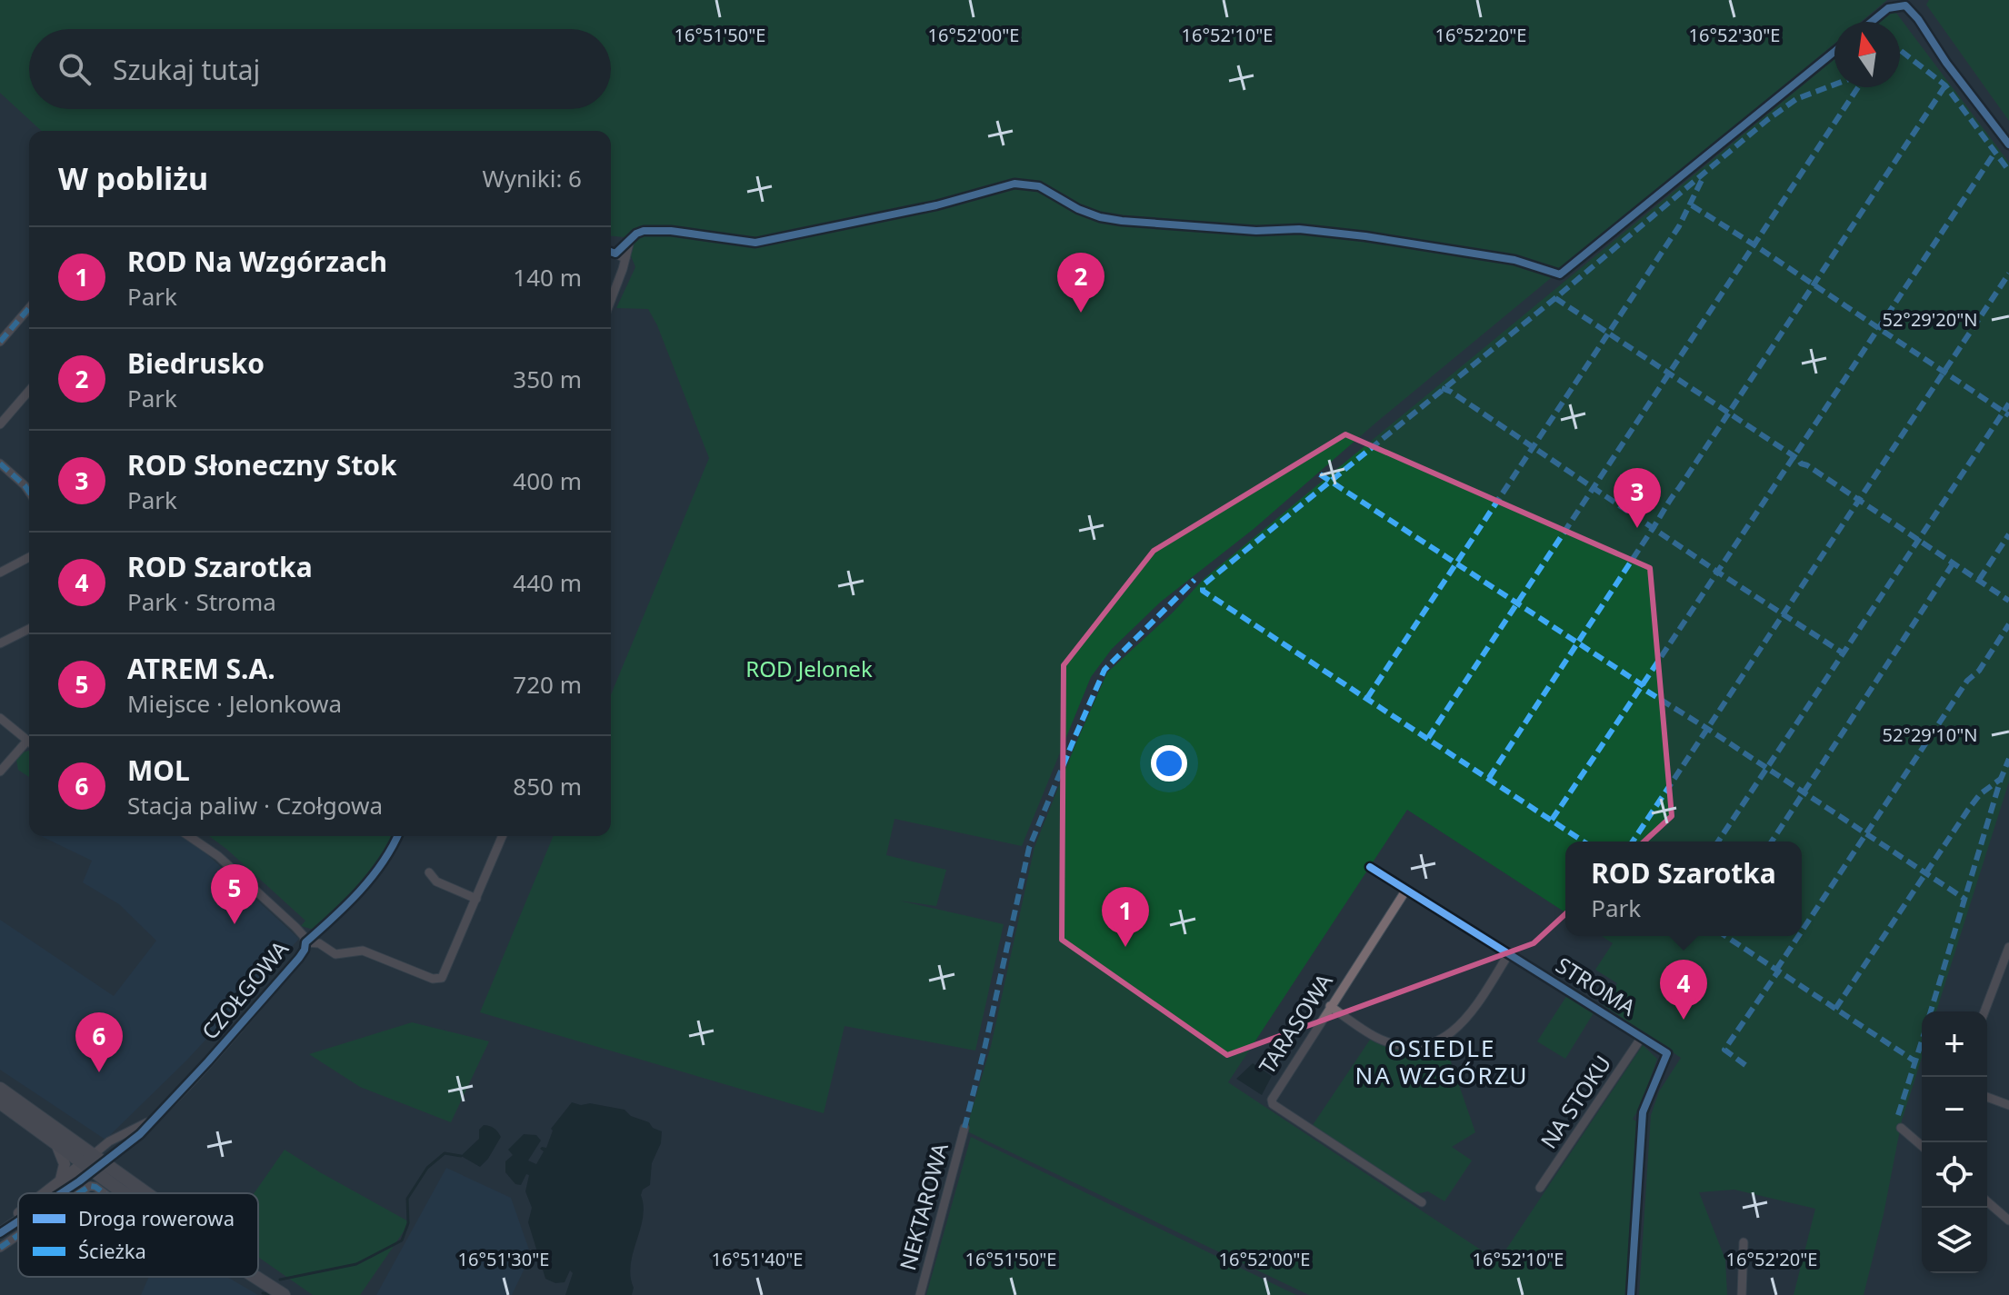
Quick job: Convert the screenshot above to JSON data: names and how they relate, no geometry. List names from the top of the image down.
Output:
{
  "streets": {
    "street": [
      "STROMA",
      "CZOŁGOWA",
      "TARASOWA",
      "NA STOKU",
      "NEKTAROWA"
    ]
  },
  "crossings": [
    ["STROMA", "TARASOWA"],
    ["STROMA", "NA STOKU"]
  ],
  "districts": ["OSIEDLE NA WZGÓRZU"],
  "parks": ["ROD Jelonek"],
  "legend": ["Droga rowerowa", "Ścieżka"],
  "north": "top",
  "page": {
    "search": "Szukaj tutaj",
    "heading": ["W pobliżu", "Wyniki: 6"],
    "list": [
      {
        "mark": "1",
        "name": "ROD Na Wzgórzach",
        "note": "Park",
        "value": "140 m"
      },
      {
        "mark": "2",
        "name": "Biedrusko",
        "note": "Park",
        "value": "350 m"
      },
      {
        "mark": "3",
        "name": "ROD Słoneczny Stok",
        "note": "Park",
        "value": "400 m"
      },
      {
        "mark": "4",
        "name": "ROD Szarotka",
        "note": "Park · Stroma",
        "value": "440 m"
      },
      {
        "mark": "5",
        "name": "ATREM S.A.",
        "note": "Miejsce · Jelonkowa",
        "value": "720 m"
      },
      {
        "mark": "6",
        "name": "MOL",
        "note": "Stacja paliw · Czołgowa",
        "value": "850 m"
      }
    ],
    "pins": [
      "2",
      "3",
      "5",
      "1",
      "4",
      "6"
    ],
    "popup": ["ROD Szarotka", "Park"],
    "map_buttons": ["+", "−"]
  },
  "coordinates": [
    "16°51'50\"E",
    "16°52'00\"E",
    "16°52'10\"E",
    "16°52'20\"E",
    "16°52'30\"E",
    "52°29'20\"N",
    "52°29'10\"N",
    "16°51'30\"E",
    "16°51'40\"E"
  ]
}
